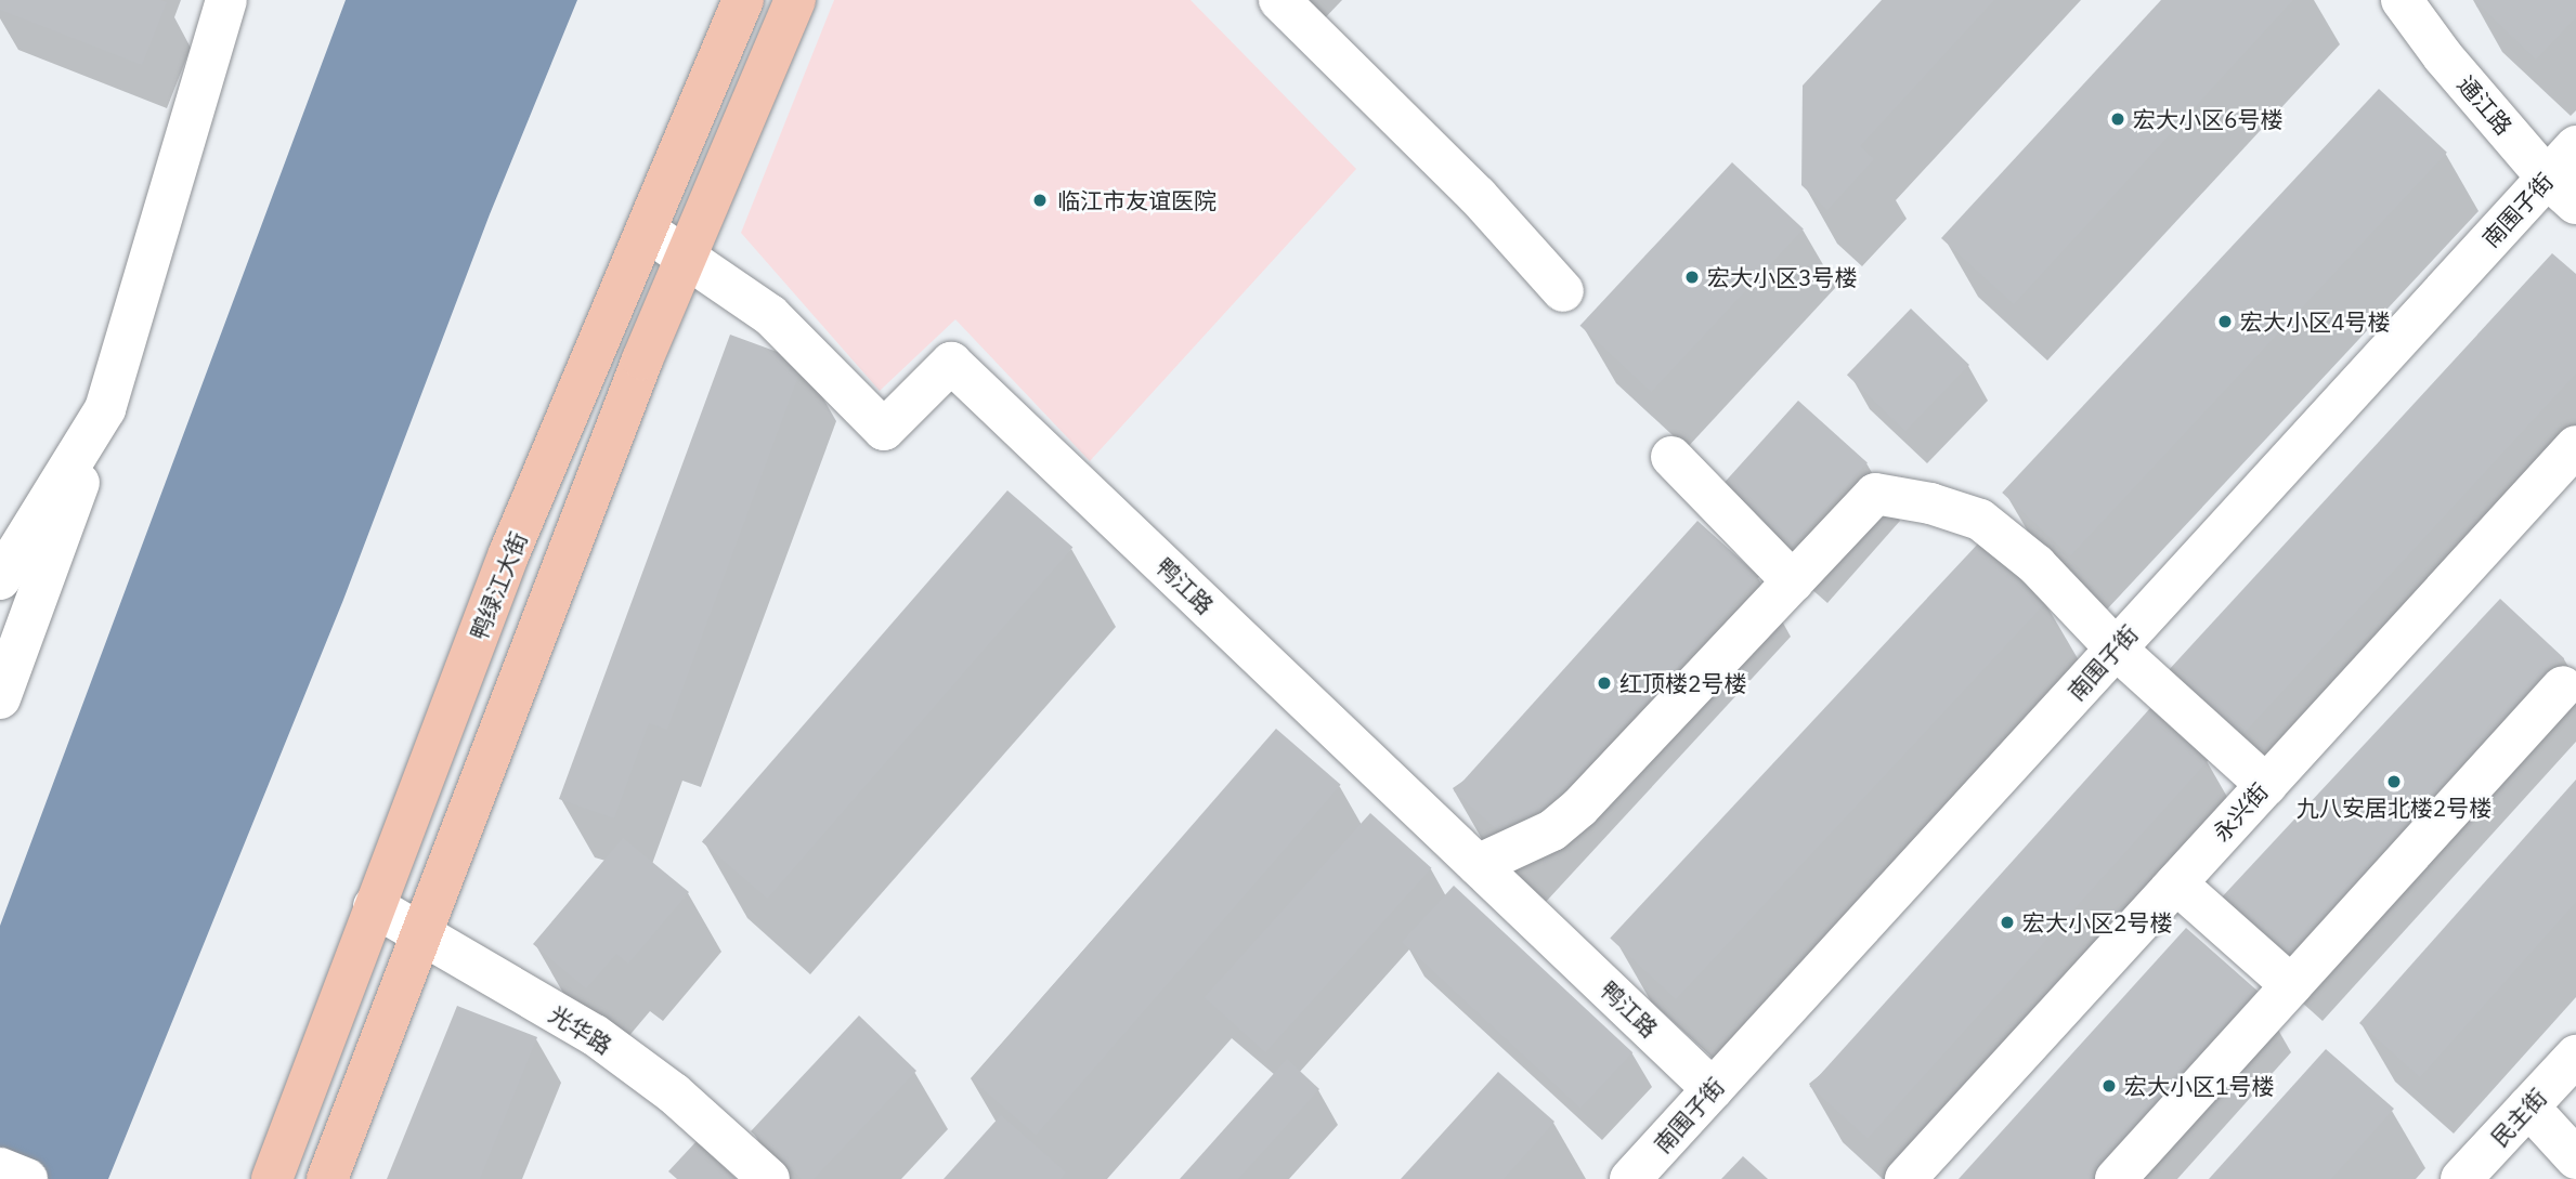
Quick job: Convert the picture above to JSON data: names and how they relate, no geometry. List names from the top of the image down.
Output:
{
  "streets": {
    "highway": ["鸭绿江大街"],
    "street": [
      "通江路",
      "南围子街",
      "鸭江路",
      "永兴街",
      "光华路",
      "民主街"
    ]
  },
  "crossings": [
    ["通江路", "南围子街"],
    ["南围子街", "鸭江路"],
    ["鸭绿江大街", "鸭江路"],
    ["鸭绿江大街", "光华路"]
  ],
  "places": [
    "宏大小区6号楼",
    "临江市友谊医院",
    "宏大小区3号楼",
    "宏大小区4号楼",
    "红顶楼2号楼",
    "九八安居北楼2号楼",
    "宏大小区2号楼",
    "宏大小区1号楼"
  ]
}
